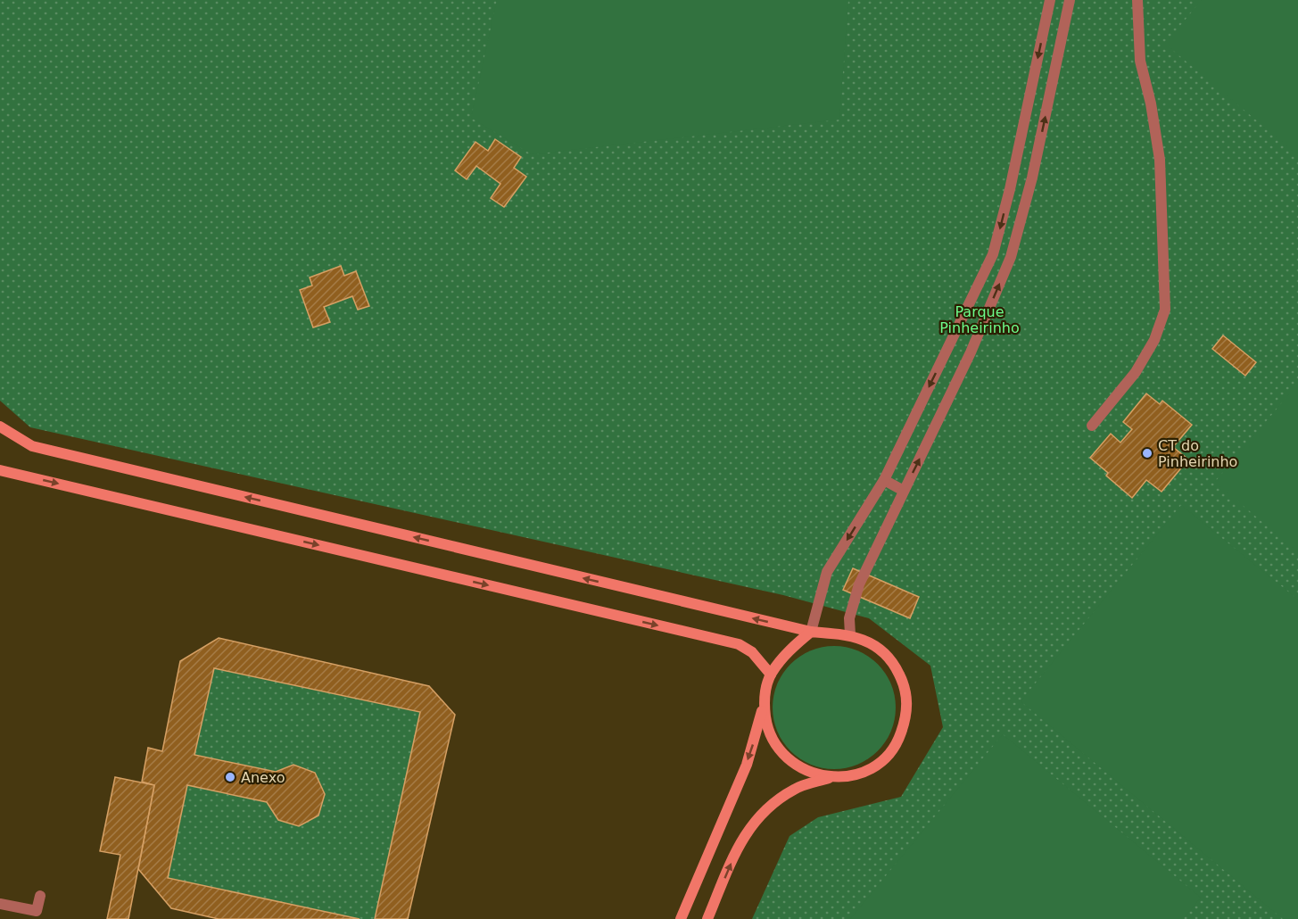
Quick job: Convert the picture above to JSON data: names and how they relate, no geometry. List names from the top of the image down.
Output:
{
  "parks": ["Parque Pinheirinho"],
  "places": ["CT do Pinheirinho", "Anexo"]
}
